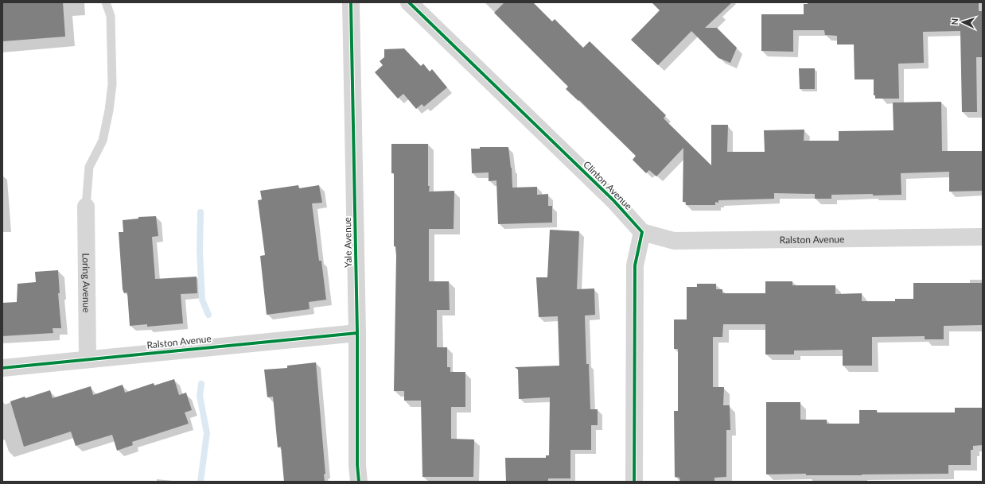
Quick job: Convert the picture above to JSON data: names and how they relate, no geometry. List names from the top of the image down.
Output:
{
  "streets": {
    "street": [
      "Clinton Avenue",
      "Ralston Avenue",
      "Yale Avenue",
      "Loring Avenue"
    ]
  },
  "crossings": [
    ["Clinton Avenue", "Ralston Avenue"],
    ["Ralston Avenue", "Yale Avenue"],
    ["Ralston Avenue", "Loring Avenue"]
  ],
  "north": "left"
}
